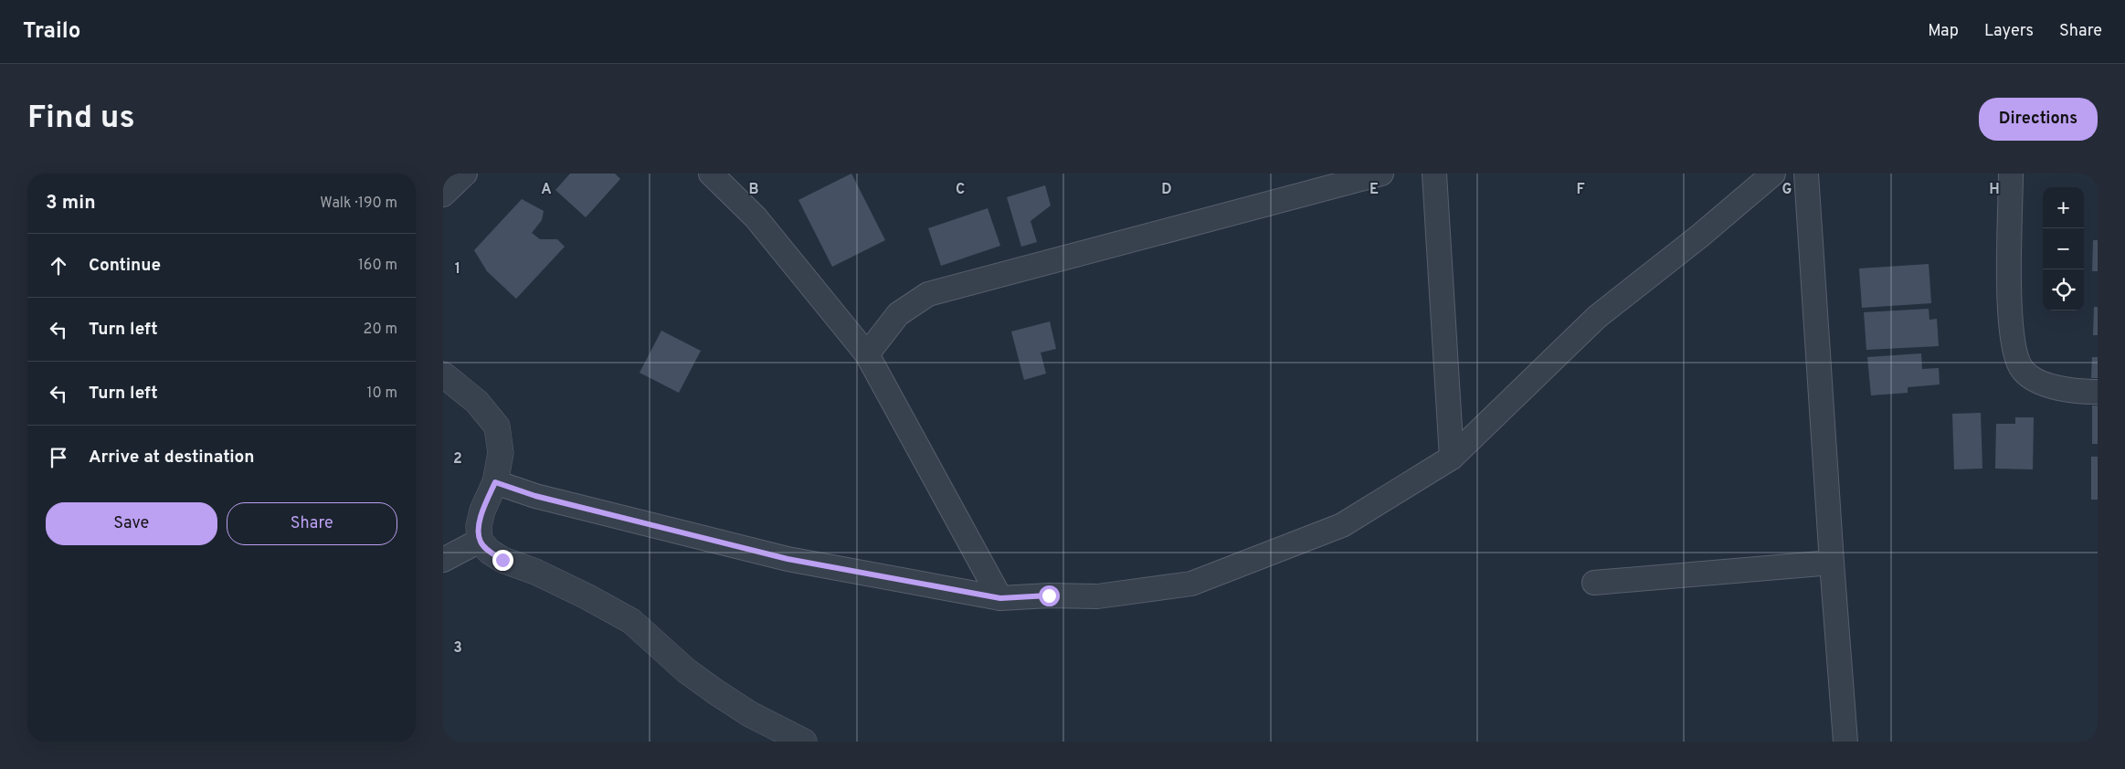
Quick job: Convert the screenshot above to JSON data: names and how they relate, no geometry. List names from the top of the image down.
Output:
{
  "page": {
    "header": "Trailo",
    "nav": ["Map", "Layers", "Share"],
    "buttons": [
      "Directions",
      ["Save", "Share"]
    ],
    "title": "Find us",
    "heading": ["3 min", "Walk · 190 m"],
    "map_buttons": ["+", "−"],
    "list": [
      ["Continue", "160 m"],
      ["Turn left", "20 m"],
      ["Turn left", "10 m"],
      "Arrive at destination"
    ]
  },
  "grid": {
    "columns": [
      "A",
      "B",
      "C",
      "D",
      "E",
      "F",
      "G",
      "H"
    ],
    "rows": ["1", "2", "3"]
  }
}
